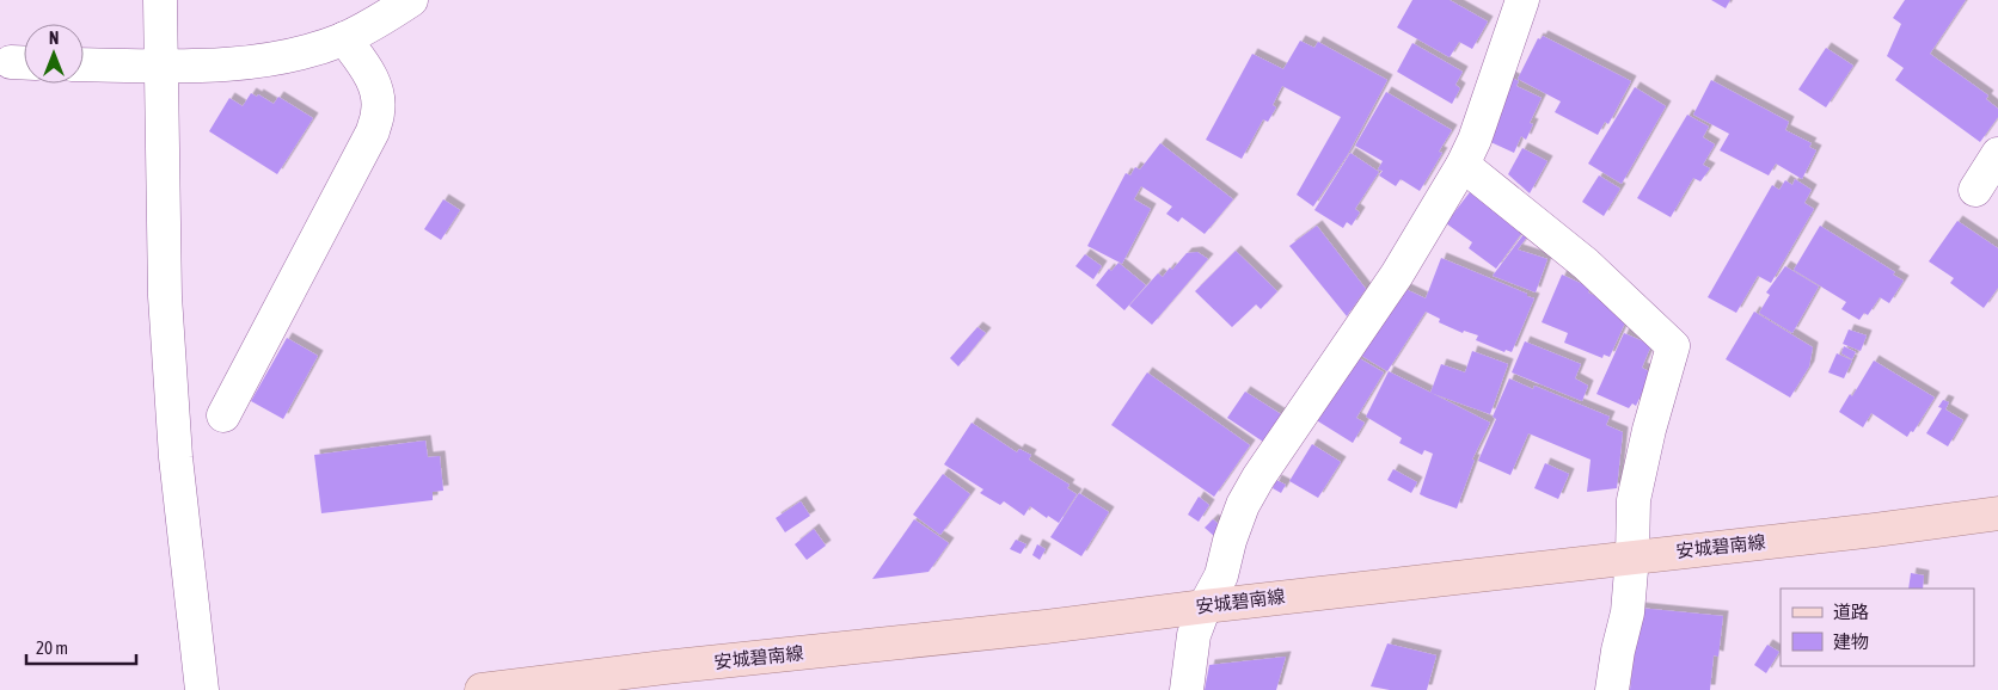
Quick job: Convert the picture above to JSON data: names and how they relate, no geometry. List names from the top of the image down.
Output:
{
  "streets": {
    "main road": ["安城碧南線"]
  },
  "legend": ["道路", "建物"],
  "scale_bar": "20 m",
  "north": "top"
}
